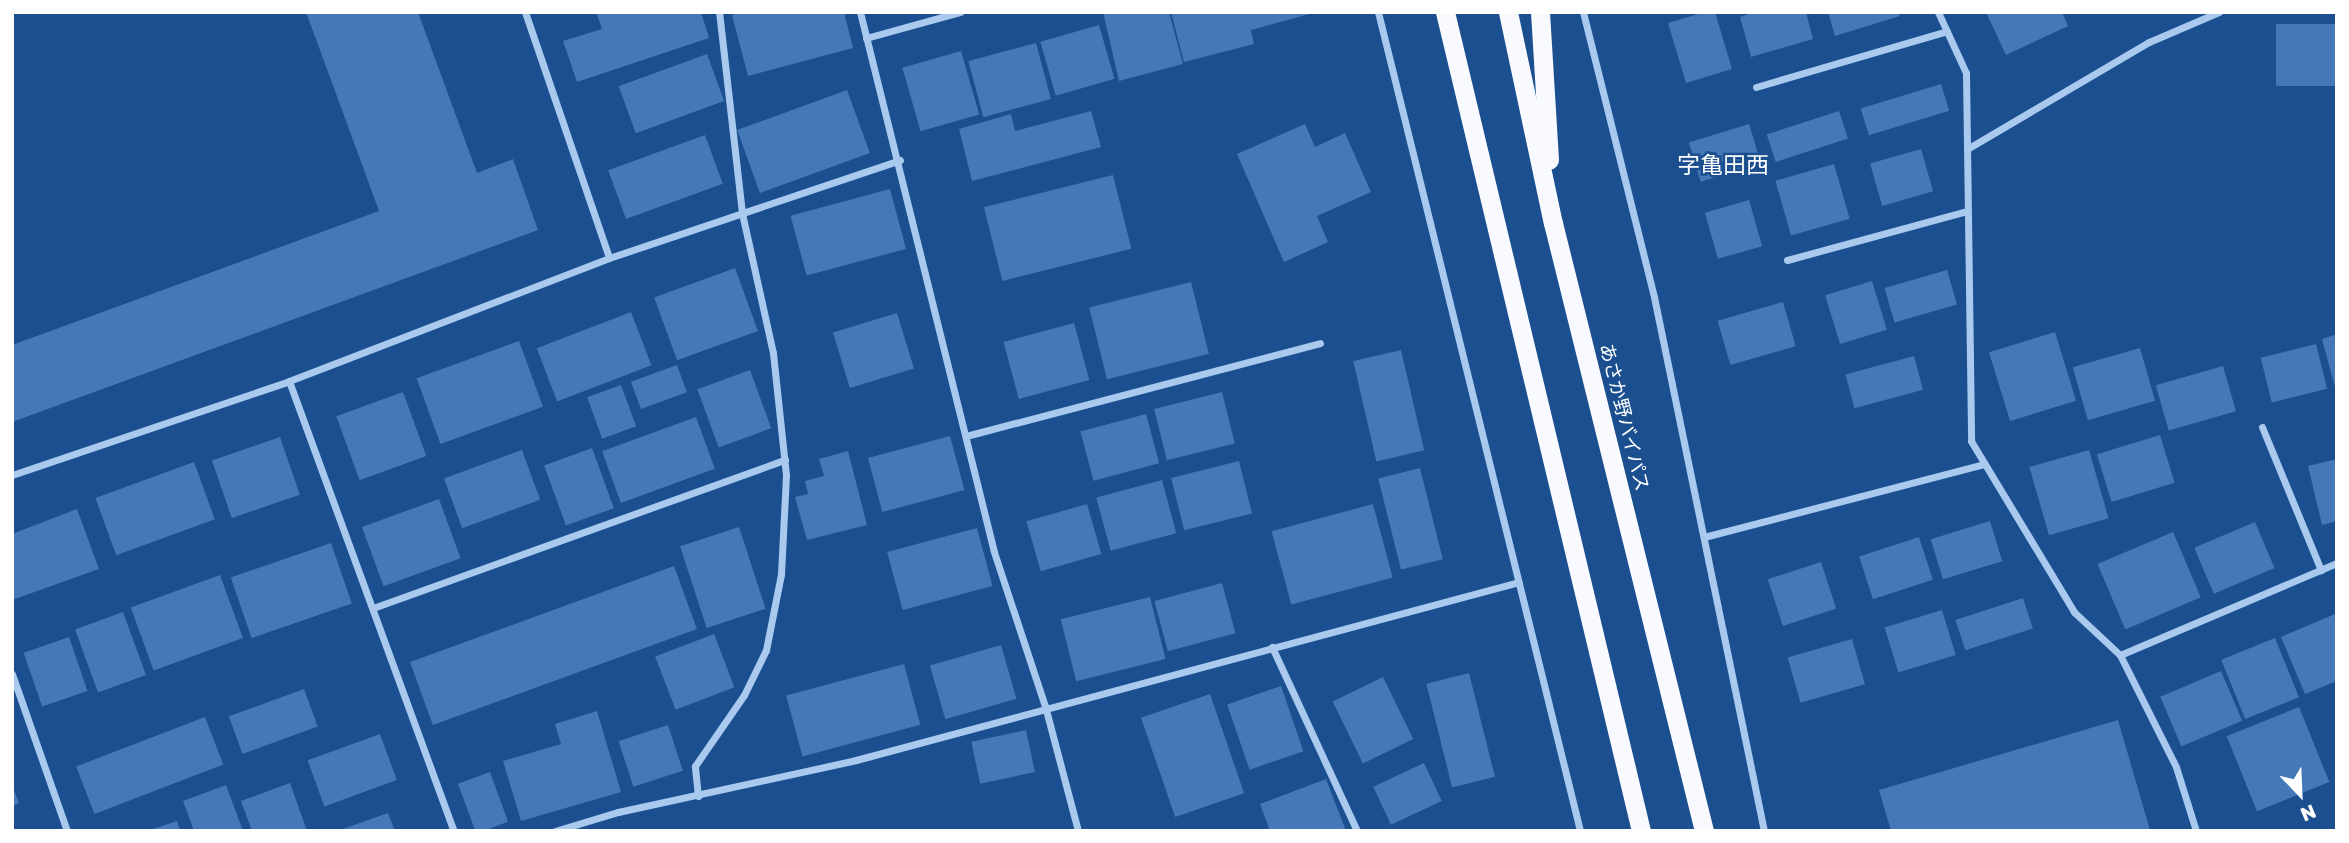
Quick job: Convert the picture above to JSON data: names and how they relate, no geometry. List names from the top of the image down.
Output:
{
  "streets": {
    "highway": ["あさか野バイパス"]
  },
  "districts": ["字亀田西"],
  "north": "bottom right"
}
